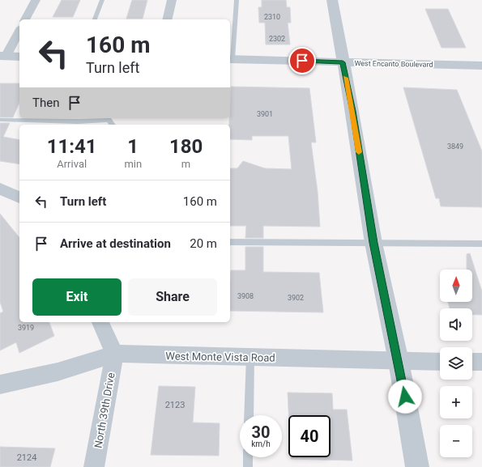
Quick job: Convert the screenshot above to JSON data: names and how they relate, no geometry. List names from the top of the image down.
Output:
{
  "streets": {
    "street": ["West Encanto Boulevard", "West Monte Vista Road", "North 39th Drive"]
  },
  "crossings": [
    ["West Monte Vista Road", "North 39th Drive"]
  ],
  "house_numbers": [
    "2310",
    "2302",
    "3901",
    "3849",
    "3908",
    "3902",
    "3919",
    "2123",
    "2124"
  ],
  "north": "top",
  "page": {
    "turn": ["160 m", "Turn left"],
    "then": "Then",
    "eta": [
      "11:41",
      "Arrival",
      "1",
      "min",
      "180",
      "m"
    ],
    "list": [
      {
        "name": "Turn left",
        "value": "160 m"
      },
      {
        "name": "Arrive at destination",
        "value": "20 m"
      }
    ],
    "map_buttons": ["+", "−"],
    "buttons": ["Exit", "Share"],
    "speed": "30 km/h",
    "limit": "40"
  }
}
